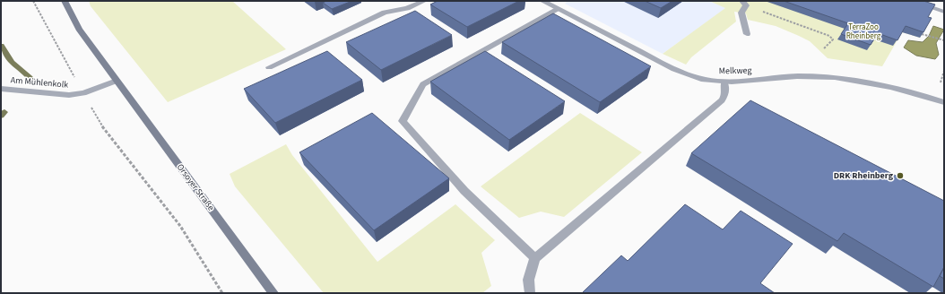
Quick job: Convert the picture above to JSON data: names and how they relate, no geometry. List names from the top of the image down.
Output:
{
  "streets": {
    "main road": ["Orsoyer Straße"],
    "street": ["Melkweg", "Am Mühlenkolk"]
  },
  "crossings": [
    ["Am Mühlenkolk", "Orsoyer Straße"]
  ],
  "parks": ["TerraZoo Rheinberg"],
  "places": ["DRK Rheinberg"]
}
